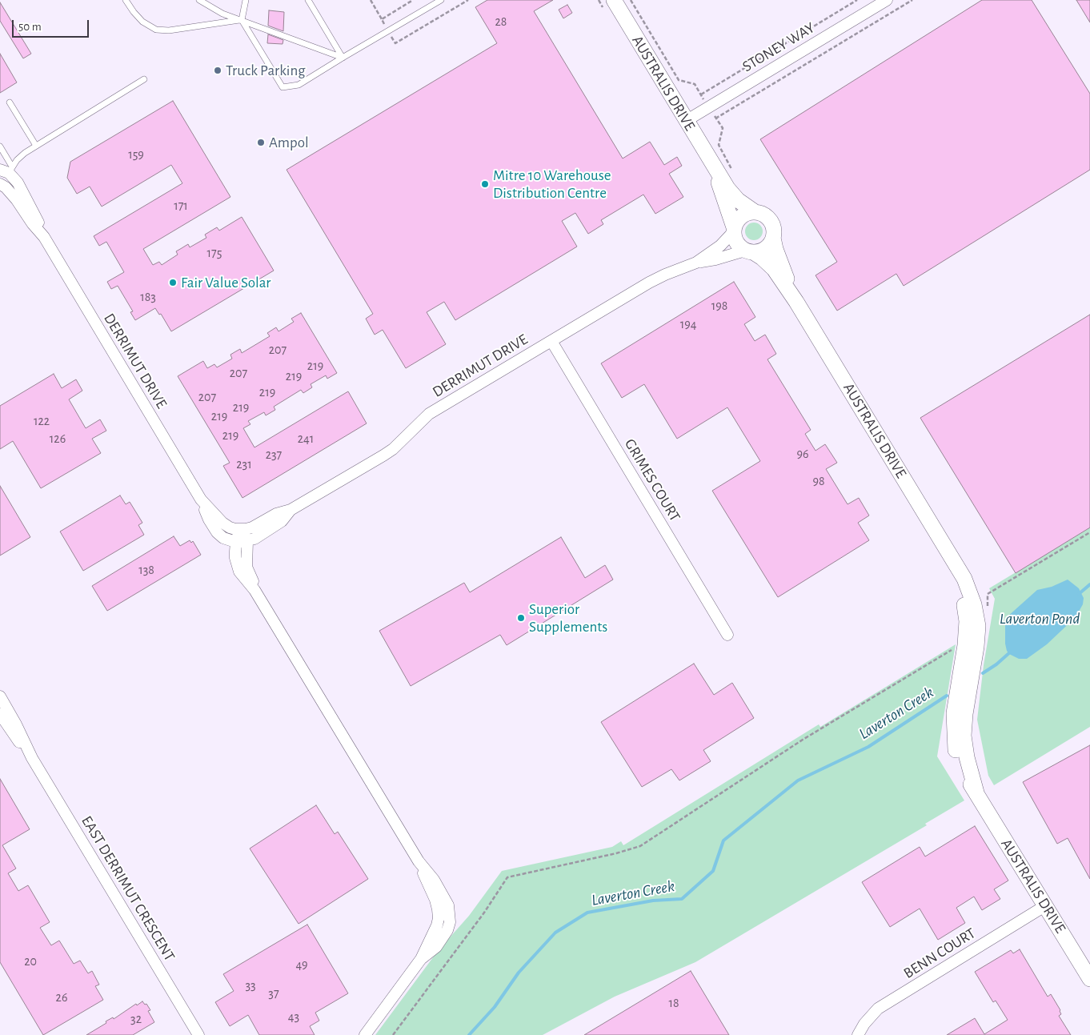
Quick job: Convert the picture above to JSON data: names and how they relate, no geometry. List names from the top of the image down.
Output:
{
  "streets": {
    "street": [
      "STONEY WAY",
      "AUSTRALIS DRIVE",
      "DERRIMUT DRIVE",
      "GRIMES COURT",
      "EAST DERRIMUT CRESCENT",
      "BENN COURT"
    ]
  },
  "crossings": [
    ["STONEY WAY", "AUSTRALIS DRIVE"],
    ["AUSTRALIS DRIVE", "DERRIMUT DRIVE"],
    ["AUSTRALIS DRIVE", "BENN COURT"],
    ["DERRIMUT DRIVE", "GRIMES COURT"]
  ],
  "water": ["Laverton Pond", "Laverton Creek"],
  "places": [
    "Truck Parking",
    "Ampol",
    "Mitre 10 Warehouse Distribution Centre",
    "Fair Value Solar",
    "Superior Supplements"
  ],
  "house_numbers": [
    "28",
    "159",
    "171",
    "175",
    "183",
    "198",
    "194",
    "207",
    "219",
    "207",
    "219",
    "219",
    "207",
    "219",
    "219",
    "122",
    "219",
    "126",
    "241",
    "96",
    "237",
    "231",
    "98",
    "138",
    "20",
    "49",
    "33",
    "37",
    "26",
    "18",
    "43",
    "32"
  ],
  "scale_bar": "50 m"
}
